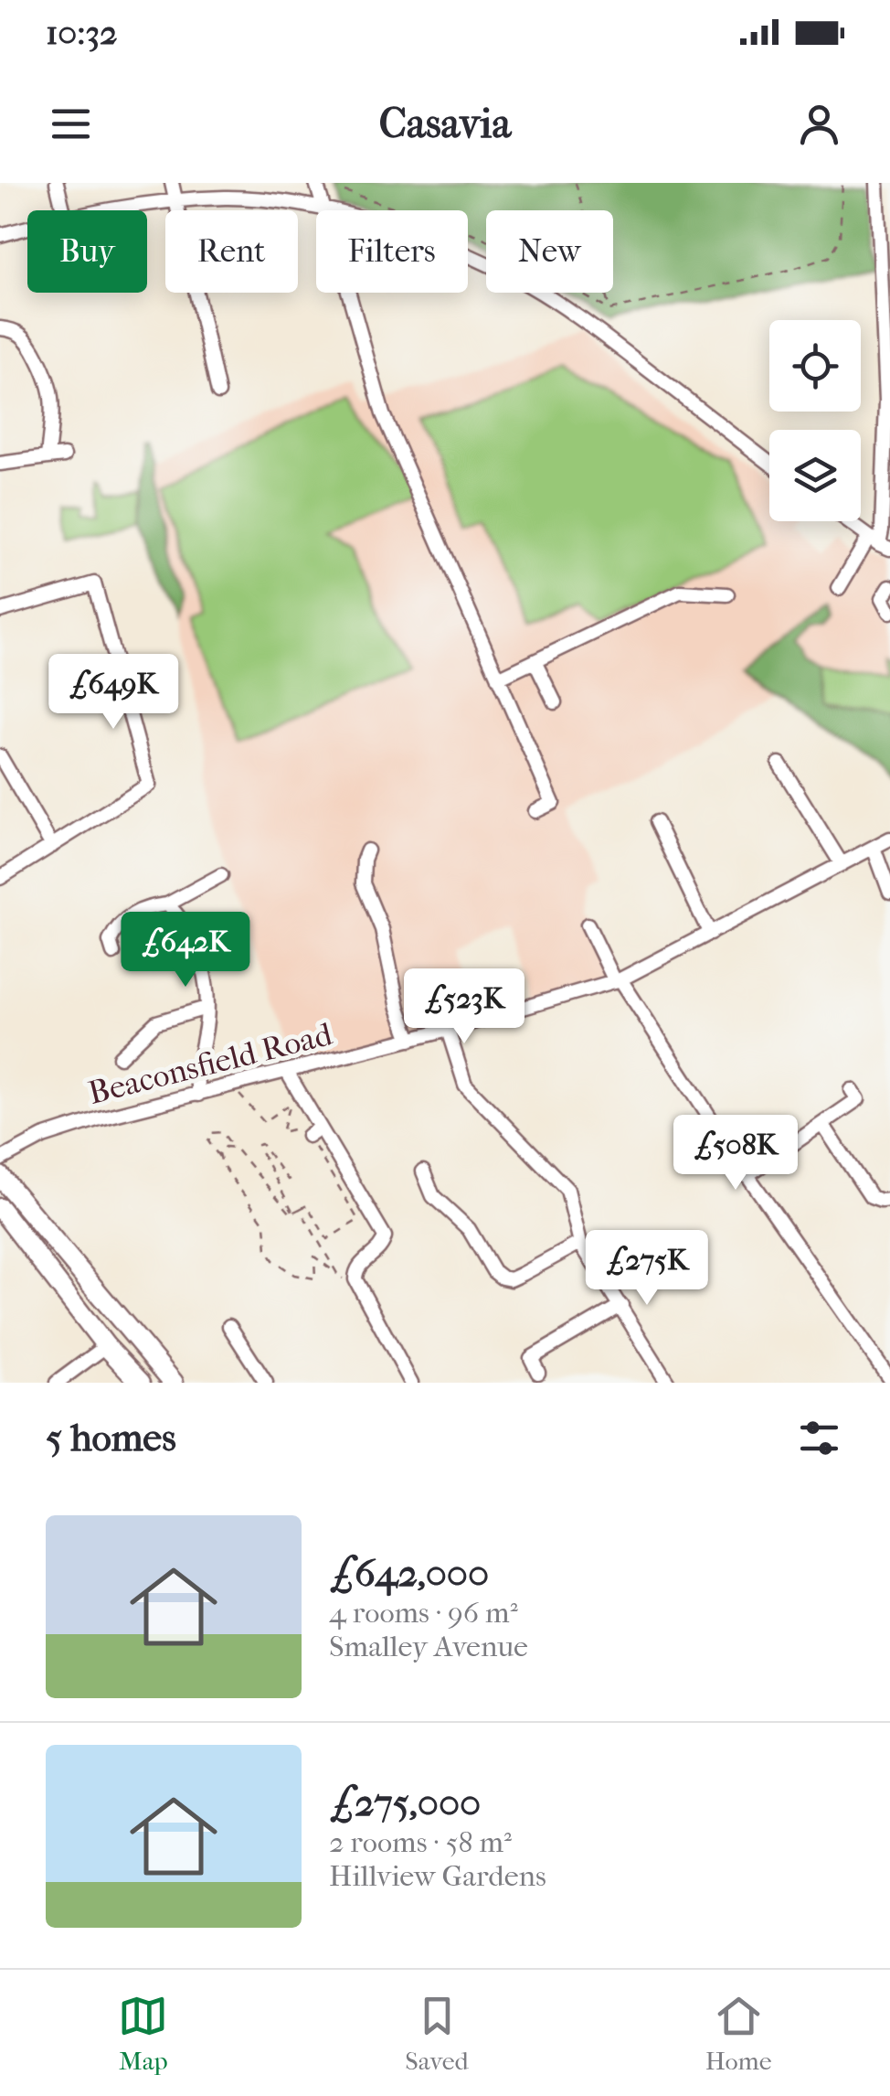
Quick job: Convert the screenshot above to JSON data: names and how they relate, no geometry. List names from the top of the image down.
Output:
{
  "streets": {
    "street": ["Beaconsfield Road"]
  },
  "page": {
    "status": "10:32",
    "header": "Casavia",
    "chip": [
      "Buy",
      "Rent",
      "Filters",
      "New"
    ],
    "price": [
      "£649K",
      "£642K",
      "£523K",
      "£508K",
      "£275K"
    ],
    "heading": "5 homes",
    "list": [
      {
        "name": "£642,000",
        "note": "4 rooms · 96 m² · Smalley Avenue"
      },
      {
        "name": "£275,000",
        "note": "2 rooms · 58 m² · Hillview Gardens"
      }
    ],
    "tabs": ["Map", "Saved", "Home"]
  }
}
